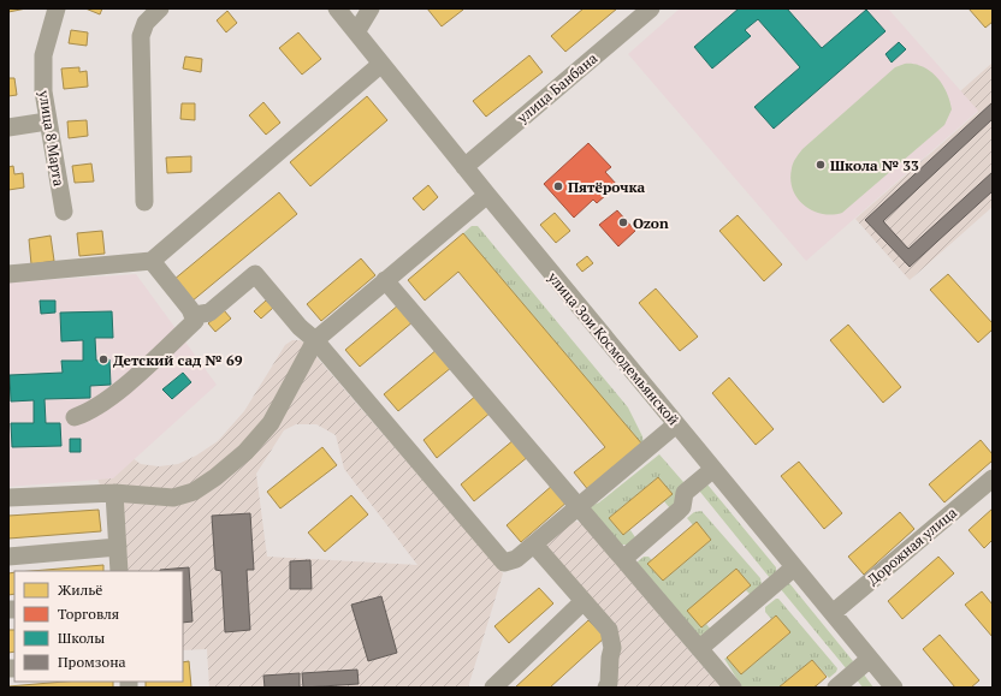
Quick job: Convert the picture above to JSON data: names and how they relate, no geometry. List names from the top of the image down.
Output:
{
  "streets": {
    "street": [
      "улица Банбана",
      "улица 8 Марта",
      "улица Зои Космодемьянской",
      "Дорожная улица"
    ]
  },
  "crossings": [
    ["улица Банбана", "улица Зои Космодемьянской"],
    ["улица Зои Космодемьянской", "Дорожная улица"]
  ],
  "places": [
    "Школа № 33",
    "Пятёрочка",
    "Ozon",
    "Детский сад № 69"
  ],
  "legend": [
    "Жильё",
    "Торговля",
    "Школы",
    "Промзона"
  ]
}
